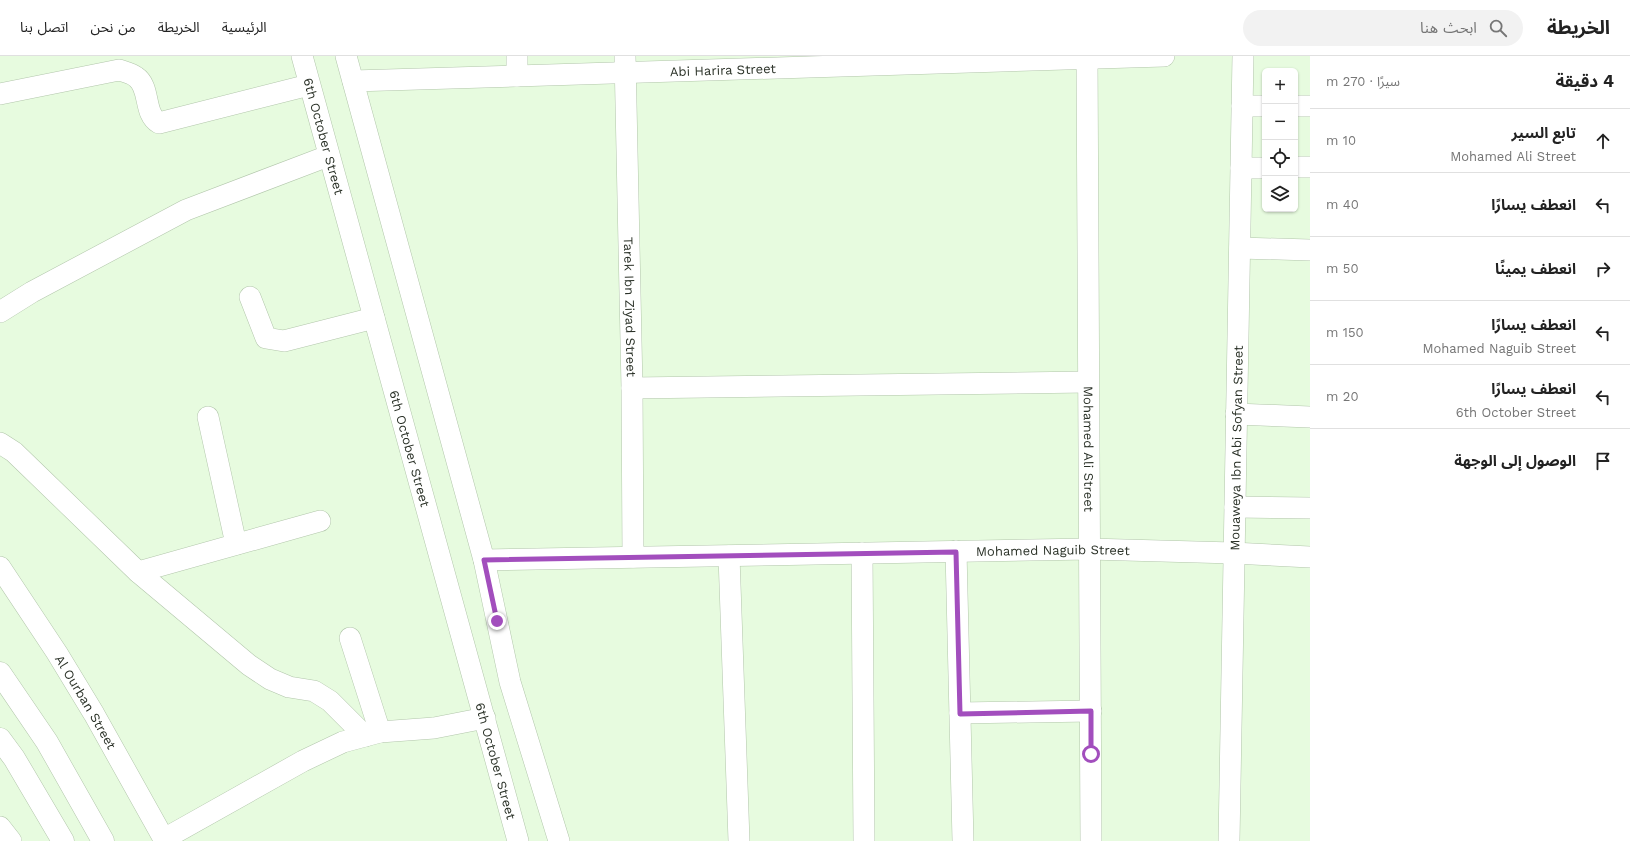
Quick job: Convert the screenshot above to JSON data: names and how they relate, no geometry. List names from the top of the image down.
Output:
{
  "streets": {
    "street": [
      "Abi Harira Street",
      "6th October Street",
      "Tarek Ibn Ziyad Street",
      "Mouaweya Ibn Abi Sofyan Street",
      "Mohamed Ali Street",
      "Mohamed Naguib Street",
      "Al Ourban Street"
    ]
  },
  "crossings": [
    ["Abi Harira Street", "Tarek Ibn Ziyad Street"],
    ["Abi Harira Street", "Mohamed Ali Street"],
    ["Tarek Ibn Ziyad Street", "Mohamed Naguib Street"],
    ["Mouaweya Ibn Abi Sofyan Street", "Mohamed Naguib Street"],
    ["Mohamed Ali Street", "Mohamed Naguib Street"]
  ],
  "page": {
    "header": "الخريطة",
    "search": "ابحث هنا",
    "nav": [
      "الرئيسية",
      "الخريطة",
      "من نحن",
      "اتصل بنا"
    ],
    "heading": ["4 دقيقة", "سيرًا · 270 m"],
    "map_buttons": ["+", "−"],
    "list": [
      ["تابع السير", "Mohamed Ali Street", "10 m"],
      ["انعطف يسارًا", "40 m"],
      ["انعطف يمينًا", "50 m"],
      ["انعطف يسارًا", "Mohamed Naguib Street", "150 m"],
      ["انعطف يسارًا", "6th October Street", "20 m"],
      "الوصول إلى الوجهة"
    ]
  }
}
